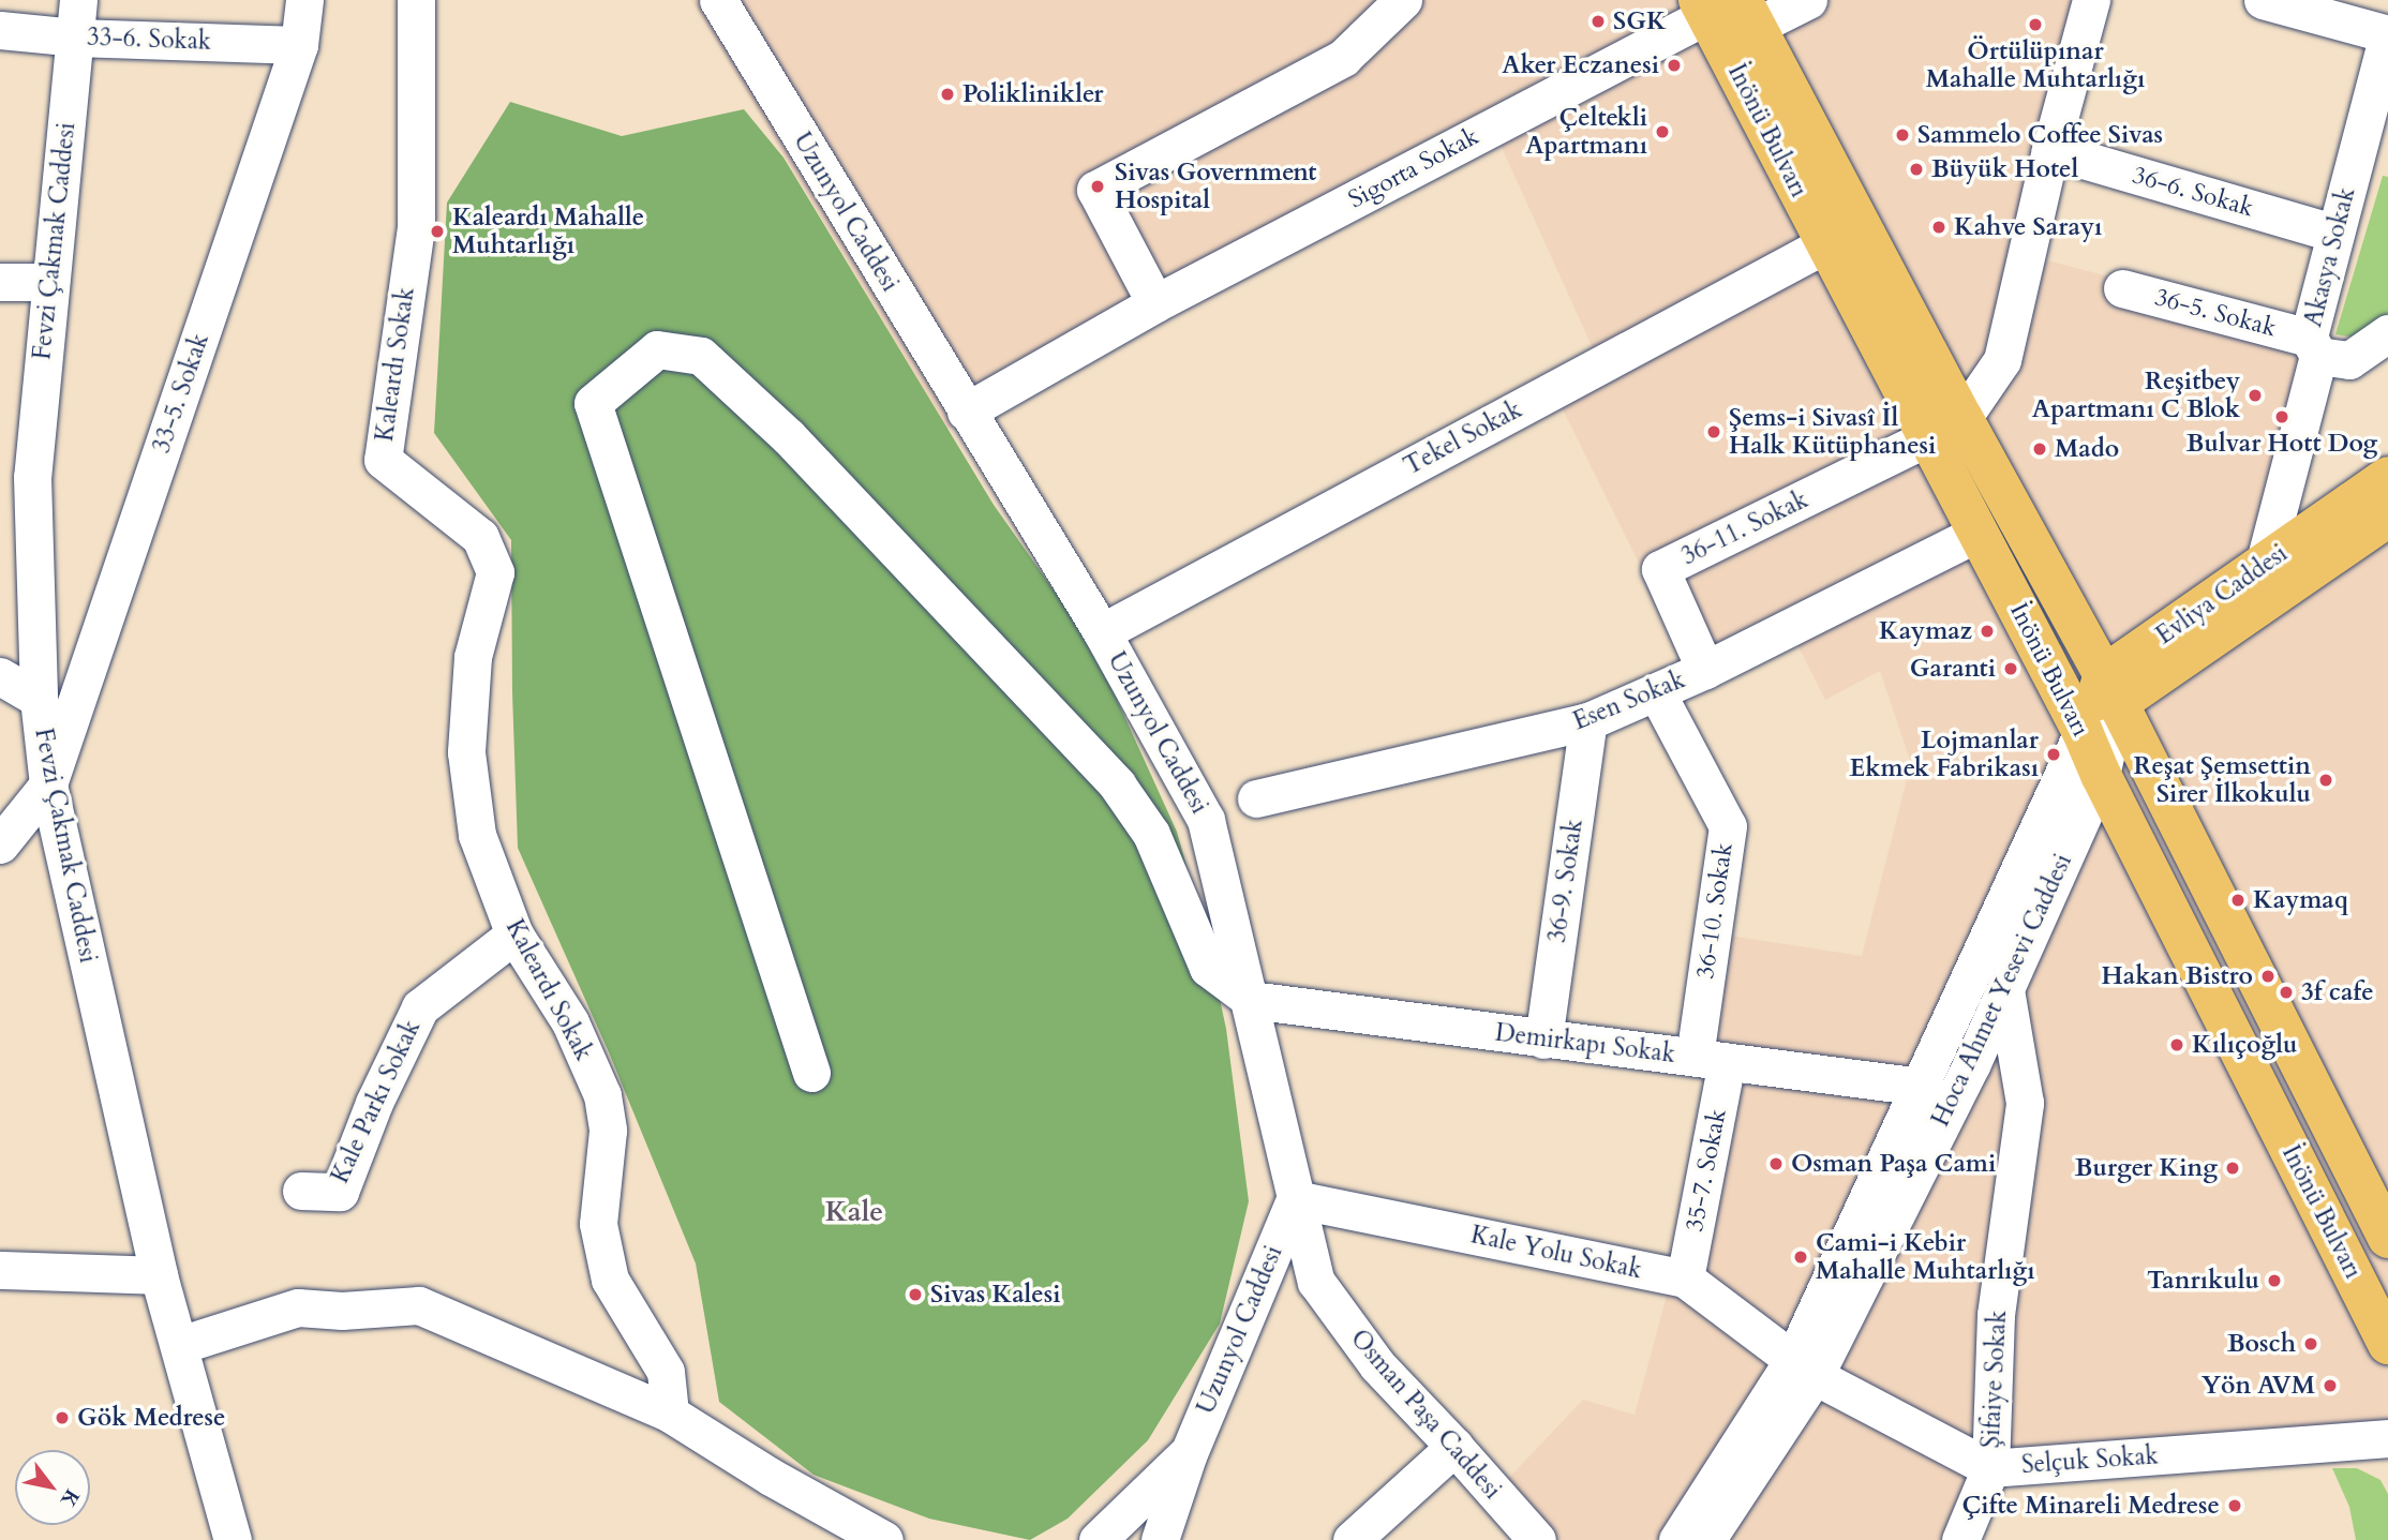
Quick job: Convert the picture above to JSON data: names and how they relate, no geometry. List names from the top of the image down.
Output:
{
  "streets": {
    "main road": ["İnönü Bulvarı", "Evliya Caddesi"],
    "street": [
      "33-6. Sokak",
      "Sigorta Sokak",
      "36-6. Sokak",
      "Uzunyol Caddesi",
      "Fevzi Çakmak Caddesi",
      "Akasya Sokak",
      "36-5. Sokak",
      "Kaleardı Sokak",
      "33-5. Sokak",
      "Tekel Sokak",
      "36-11. Sokak",
      "Esen Sokak",
      "36-9. Sokak",
      "36-10. Sokak",
      "Hoca Ahmet Yesevi Caddesi",
      "Demirkapı Sokak",
      "Kale Parkı Sokak",
      "35-7. Sokak",
      "Kale Yolu Sokak",
      "Şifaiye Sokak",
      "Osman Paşa Caddesi",
      "Selçuk Sokak"
    ]
  },
  "crossings": [
    ["33-6. Sokak", "Fevzi Çakmak Caddesi"],
    ["33-6. Sokak", "33-5. Sokak"],
    ["İnönü Bulvarı", "Sigorta Sokak"],
    ["İnönü Bulvarı", "Tekel Sokak"],
    ["İnönü Bulvarı", "36-11. Sokak"],
    ["İnönü Bulvarı", "Evliya Caddesi"],
    ["İnönü Bulvarı", "Esen Sokak"],
    ["İnönü Bulvarı", "Hoca Ahmet Yesevi Caddesi"],
    ["Sigorta Sokak", "Uzunyol Caddesi"],
    ["36-6. Sokak", "Akasya Sokak"],
    ["Uzunyol Caddesi", "Tekel Sokak"],
    ["Uzunyol Caddesi", "Demirkapı Sokak"],
    ["Uzunyol Caddesi", "Kale Yolu Sokak"],
    ["Uzunyol Caddesi", "Osman Paşa Caddesi"],
    ["Fevzi Çakmak Caddesi", "33-5. Sokak"],
    ["Akasya Sokak", "36-5. Sokak"],
    ["Akasya Sokak", "Evliya Caddesi"],
    ["Kaleardı Sokak", "Kale Parkı Sokak"],
    ["36-11. Sokak", "Esen Sokak"],
    ["Evliya Caddesi", "Hoca Ahmet Yesevi Caddesi"],
    ["Esen Sokak", "36-9. Sokak"],
    ["Esen Sokak", "36-10. Sokak"],
    ["36-9. Sokak", "Demirkapı Sokak"],
    ["36-10. Sokak", "Demirkapı Sokak"],
    ["36-10. Sokak", "35-7. Sokak"],
    ["Hoca Ahmet Yesevi Caddesi", "Demirkapı Sokak"],
    ["Hoca Ahmet Yesevi Caddesi", "Kale Yolu Sokak"],
    ["Hoca Ahmet Yesevi Caddesi", "Şifaiye Sokak"],
    ["Hoca Ahmet Yesevi Caddesi", "Selçuk Sokak"],
    ["Demirkapı Sokak", "35-7. Sokak"],
    ["35-7. Sokak", "Kale Yolu Sokak"],
    ["Kale Yolu Sokak", "Osman Paşa Caddesi"],
    ["Kale Yolu Sokak", "Selçuk Sokak"],
    ["Şifaiye Sokak", "Selçuk Sokak"]
  ],
  "districts": ["Kale"],
  "places": [
    "SGK",
    "Örtülüpınar Mahalle Muhtarlığı",
    "Aker Eczanesi",
    "Poliklinikler",
    "Çeltekli Apartmanı",
    "Sammelo Coffee Sivas",
    "Büyük Hotel",
    "Sivas Government Hospital",
    "Kahve Sarayı",
    "Kaleardı Mahalle Muhtarlığı",
    "Reşitbey Apartmanı C Blok",
    "Bulvar Hott Dog",
    "Şems-i Sivasî İl Halk Kütüphanesi",
    "Mado",
    "Kaymaz",
    "Garanti",
    "Lojmanlar Ekmek Fabrikası",
    "Reşat Şemsettin Sirer İlkokulu",
    "Kaymaq",
    "Hakan Bistro",
    "3f cafe",
    "Kılıçoğlu",
    "Osman Paşa Cami",
    "Burger King",
    "Cami-i Kebir Mahalle Muhtarlığı",
    "Tanrıkulu",
    "Sivas Kalesi",
    "Bosch",
    "Yön AVM",
    "Gök Medrese",
    "Çifte Minareli Medrese"
  ],
  "north": "bottom right"
}
